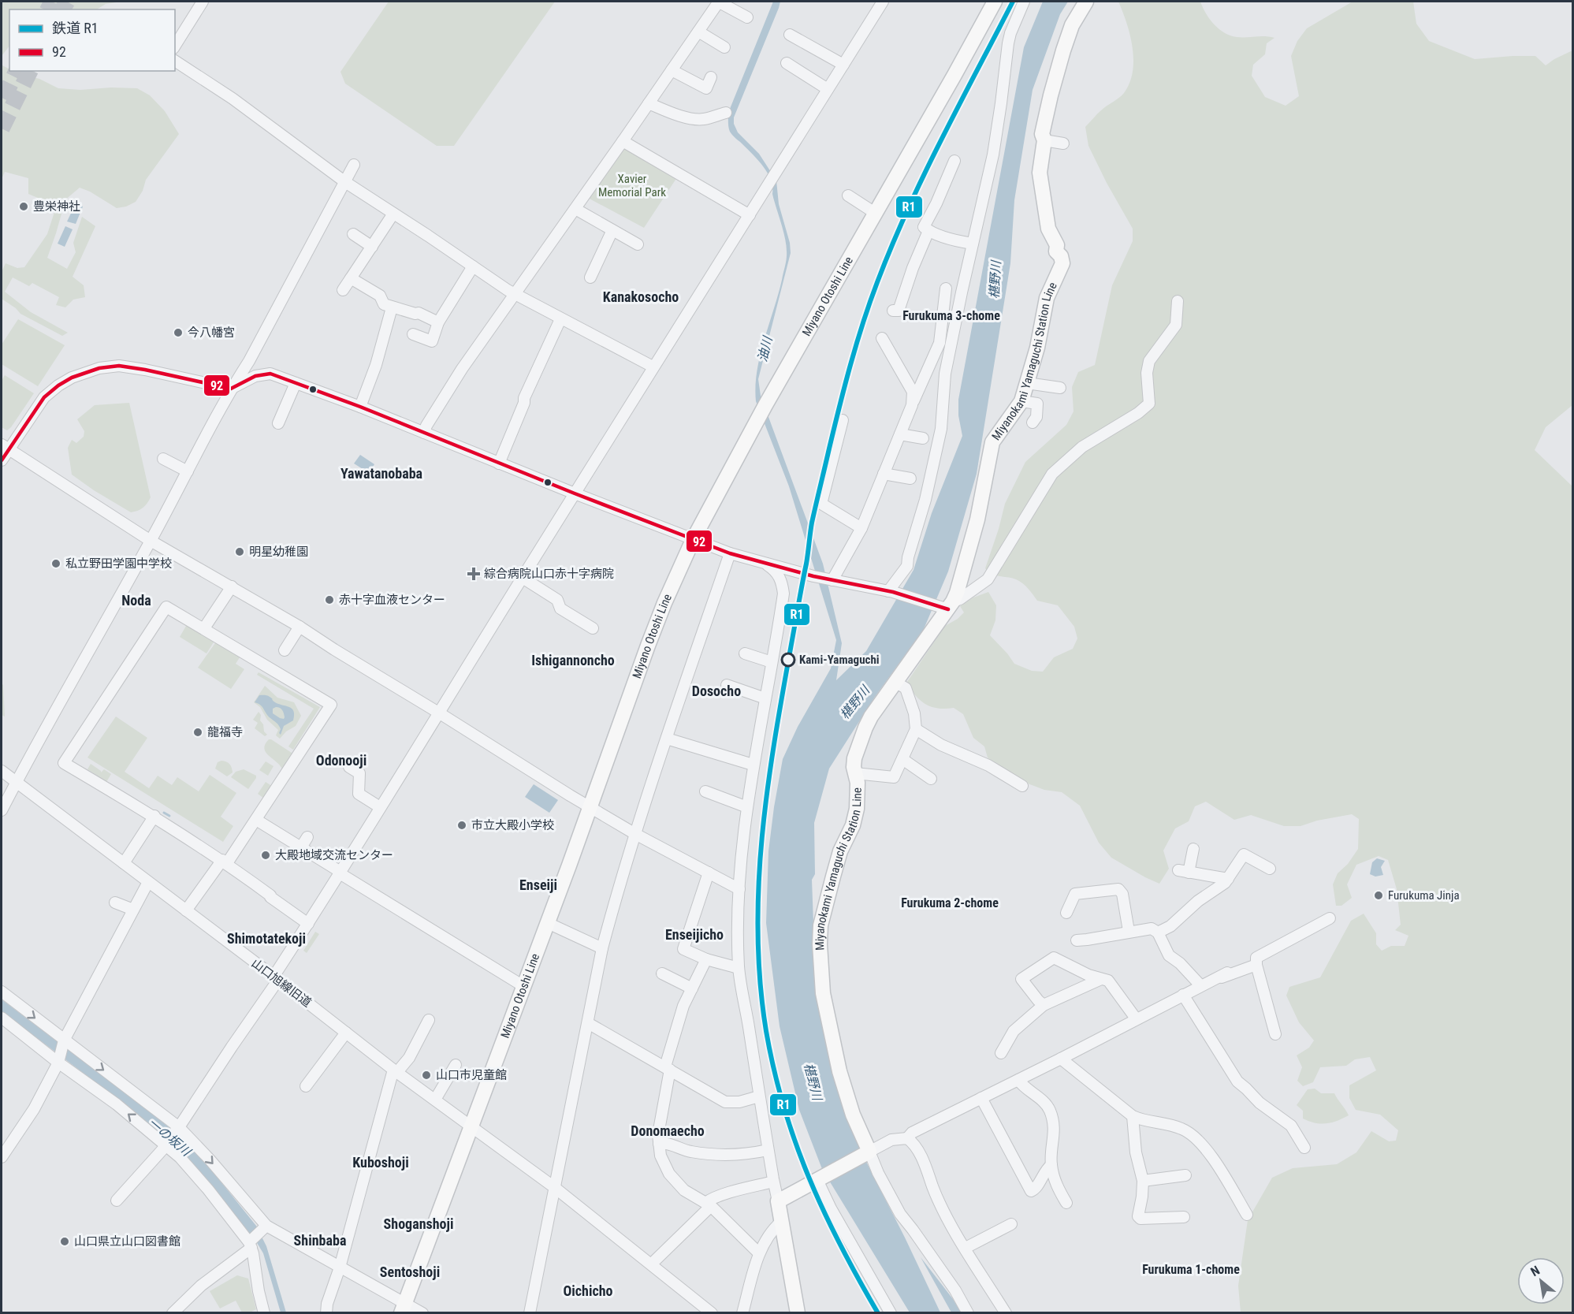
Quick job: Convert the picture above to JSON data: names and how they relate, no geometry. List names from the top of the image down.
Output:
{
  "streets": {
    "main road": ["Miyano Otoshi Line", "Miyanokami Yamaguchi Station Line"],
    "street": ["山口旭線旧道"]
  },
  "crossings": [
    ["Miyano Otoshi Line", "山口旭線旧道"]
  ],
  "districts": [
    "Kanakosocho",
    "Furukuma 3-chome",
    "Yawatanobaba",
    "Noda",
    "Ishigannoncho",
    "Dosocho",
    "Odonooji",
    "Enseiji",
    "Furukuma 2-chome",
    "Enseijicho",
    "Shimotatekoji",
    "Donomaecho",
    "Kuboshoji",
    "Shoganshoji",
    "Shinbaba",
    "Furukuma 1-chome",
    "Sentoshoji",
    "Oichicho"
  ],
  "water": ["椹野川", "油川", "一の坂川"],
  "parks": ["Xavier Memorial Park"],
  "places": {
    "other": [
      "豊栄神社",
      "今八幡宮",
      "明星幼稚園",
      "私立野田学園中学校",
      "赤十字血液センター",
      "Kami-Yamaguchi",
      "龍福寺",
      "市立大殿小学校",
      "大殿地域交流センター",
      "Furukuma Jinja",
      "山口市児童館",
      "山口県立山口図書館"
    ],
    "health": ["綜合病院山口赤十字病院"]
  },
  "lines": ["rail line R1", "transit line 92"],
  "legend": ["鉄道 R1", "92"],
  "north": "top left"
}
